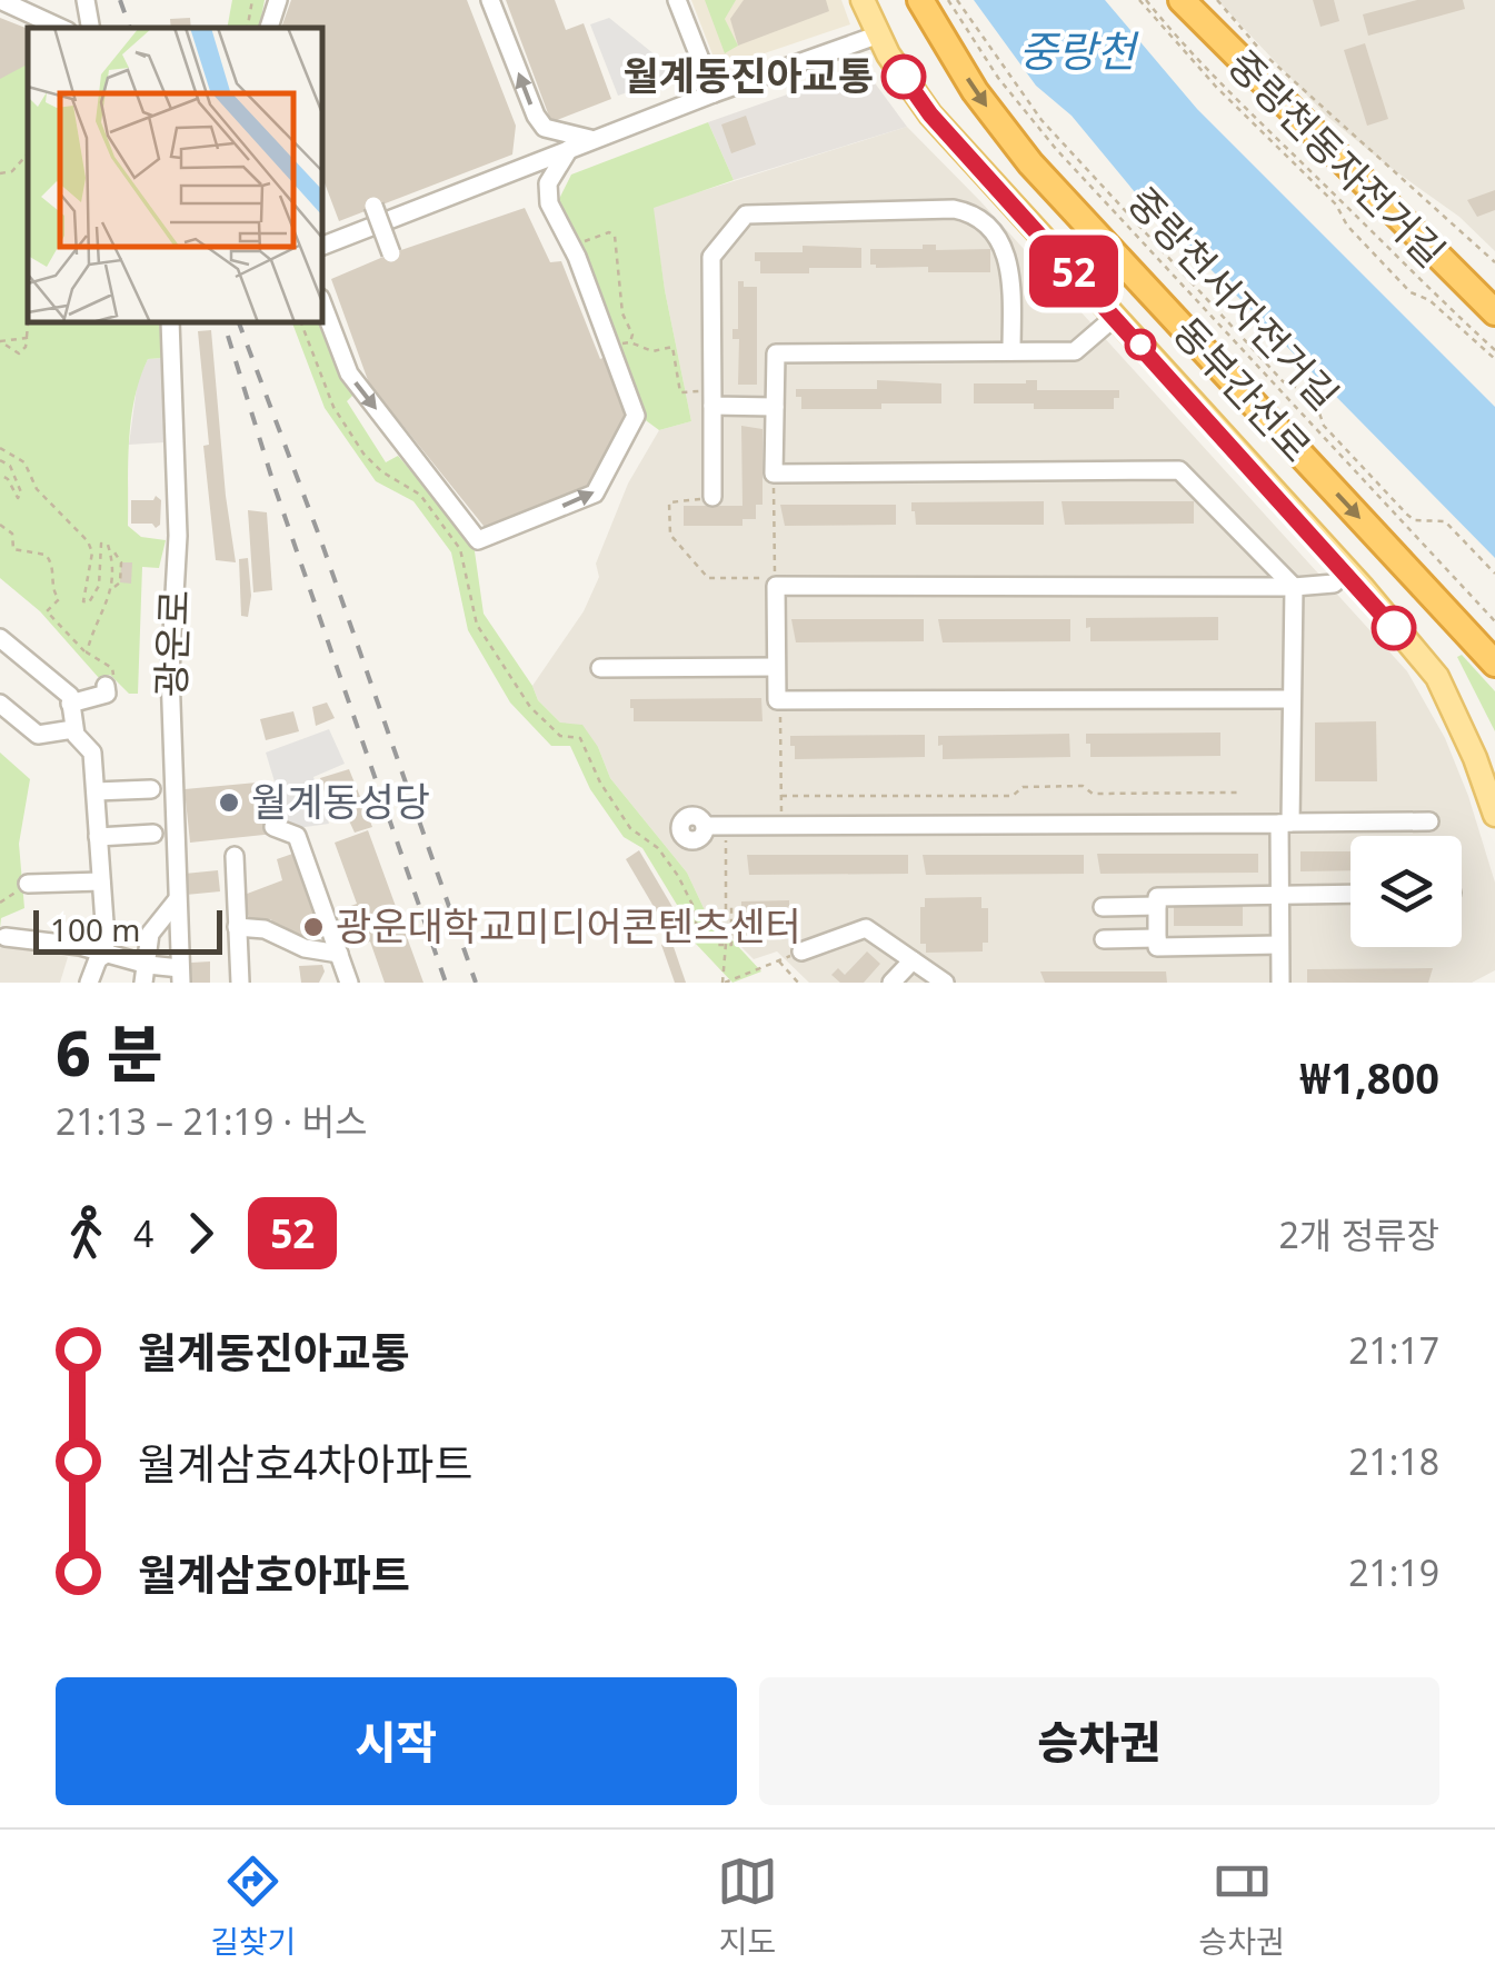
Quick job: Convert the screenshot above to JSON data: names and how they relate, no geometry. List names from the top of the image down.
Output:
{
  "streets": {
    "highway": ["동부간선로"],
    "street": ["광운로"],
    "path": ["중랑천동자전거길", "중랑천서자전거길"]
  },
  "one_way": ["동부간선로"],
  "water": ["중랑천"],
  "places": ["월계동진아교통", "월계동성당", "광운대학교미디어콘텐츠센터"],
  "lines": ["bus line 52"],
  "scale_bar": "100 m",
  "page": {
    "on_map": "52",
    "scale": "100 m",
    "heading": ["6 분", "21:13 – 21:19 · 버스", "₩1,800"],
    "legs": ["4", "52", "2개 정류장"],
    "list": [
      {
        "name": "월계동진아교통",
        "value": "21:17"
      },
      {
        "name": "월계삼호4차아파트",
        "value": "21:18"
      },
      {
        "name": "월계삼호아파트",
        "value": "21:19"
      }
    ],
    "buttons": ["시작", "승차권"],
    "tabs": ["길찾기", "지도", "승차권"]
  }
}
